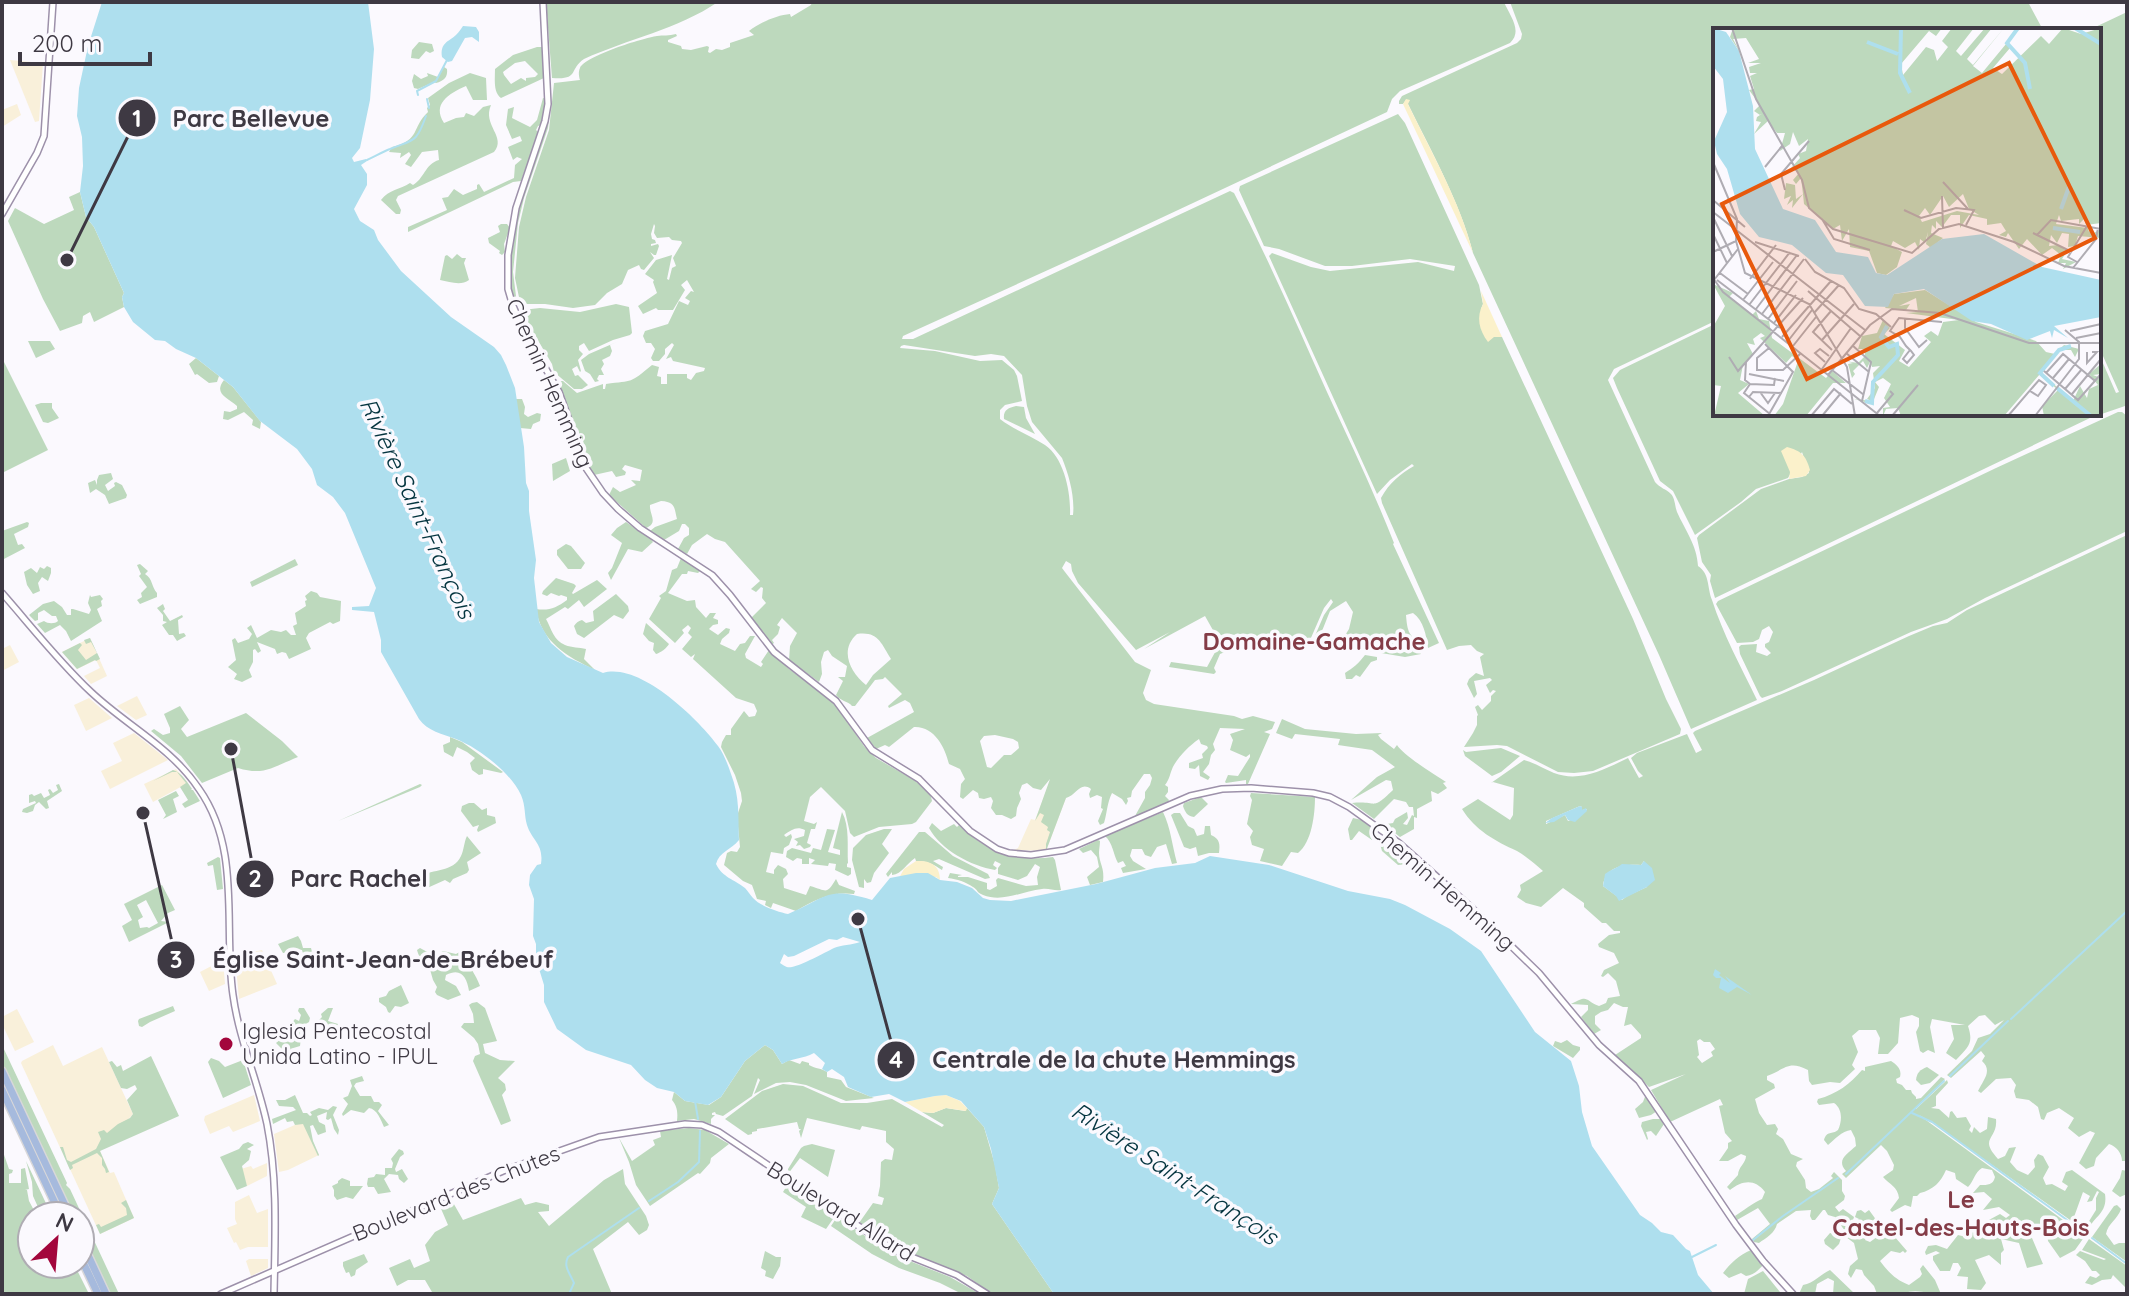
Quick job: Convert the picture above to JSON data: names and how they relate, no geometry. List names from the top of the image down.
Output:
{
  "streets": {
    "street": ["Chemin Hemming", "Boulevard des Chutes", "Boulevard Allard"]
  },
  "crossings": [
    ["Boulevard des Chutes", "Boulevard Allard"]
  ],
  "districts": ["Domaine-Gamache", "Le Castel-des-Hauts-Bois"],
  "water": ["Rivière Saint-François"],
  "places": [
    "Parc Bellevue",
    "Parc Rachel",
    "Église Saint-Jean-de-Brébeuf",
    "Centrale de la chute Hemmings",
    "Iglesia Pentecostal Unida Latino - IPUL"
  ],
  "scale_bar": "200 m",
  "north": "top right"
}
